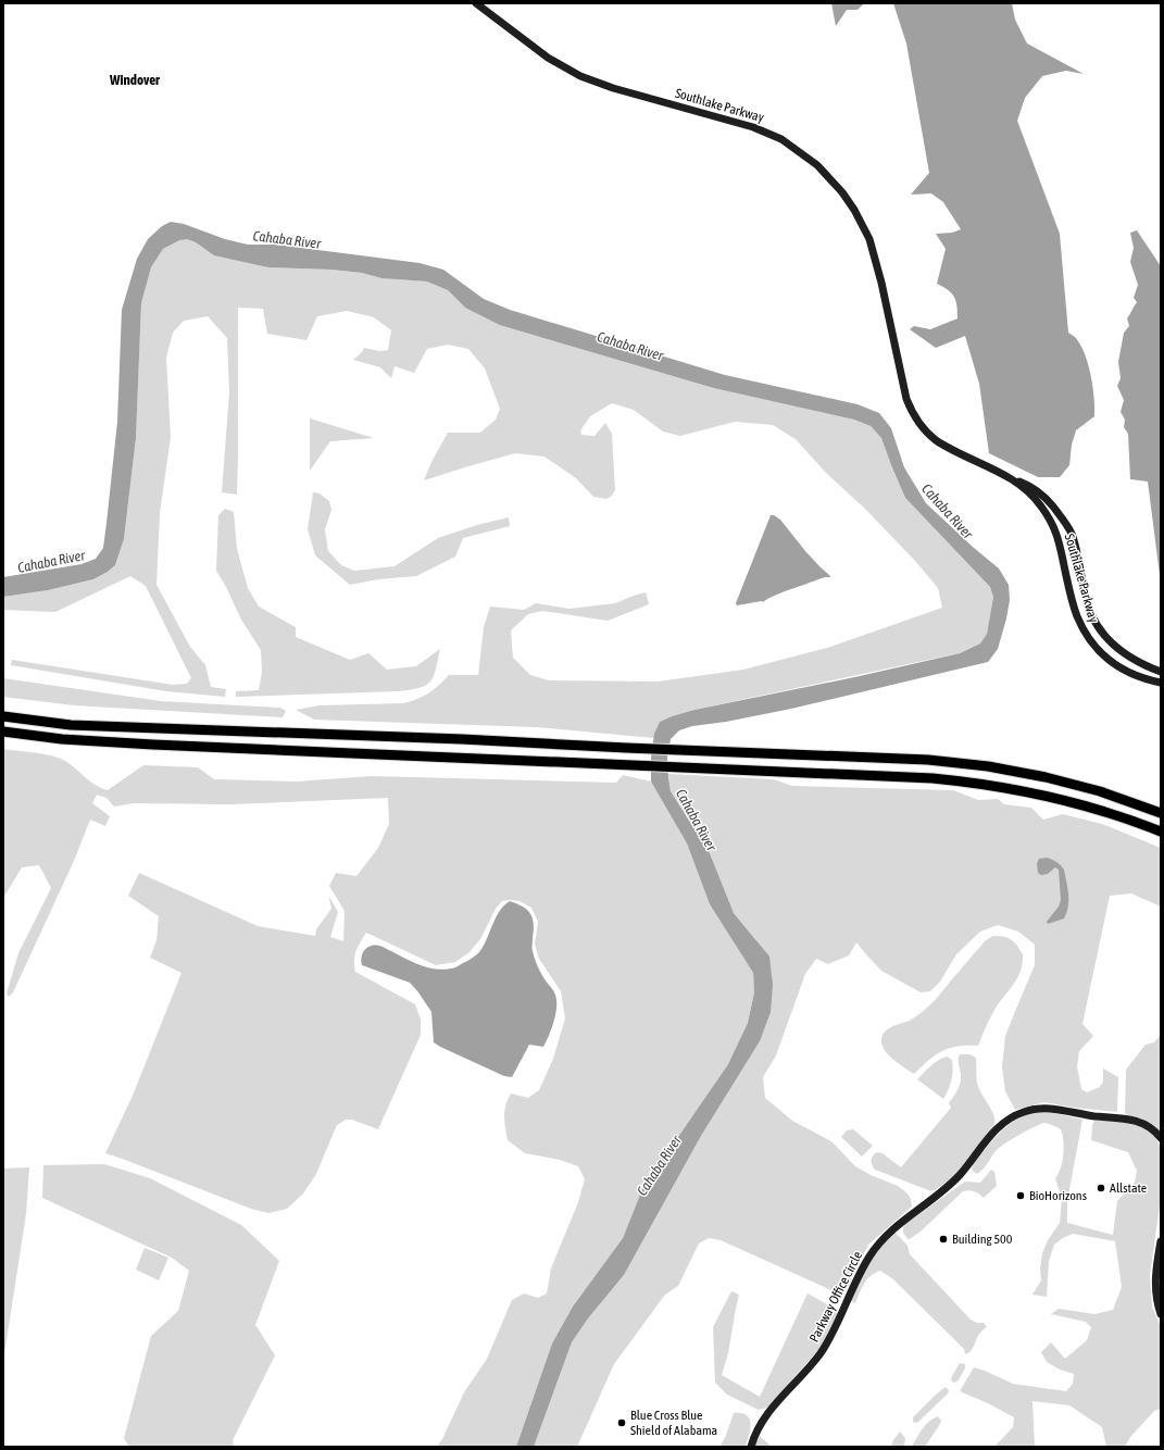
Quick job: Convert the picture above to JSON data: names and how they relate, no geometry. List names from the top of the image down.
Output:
{
  "streets": {
    "street": ["Southlake Parkway", "Parkway Office Circle"]
  },
  "districts": ["Windover"],
  "water": ["Cahaba River"],
  "places": [
    "Allstate",
    "BioHorizons",
    "Building 500",
    "Blue Cross Blue Shield of Alabama"
  ]
}
